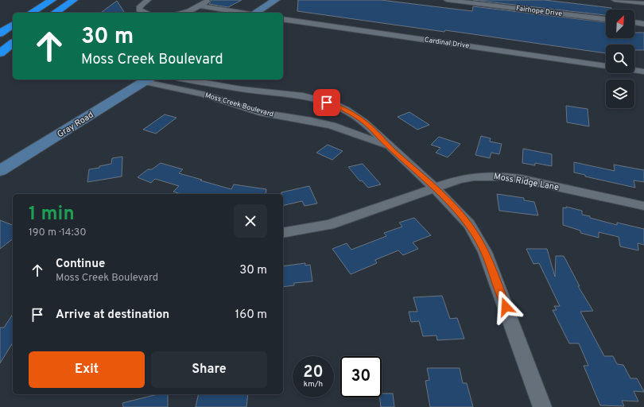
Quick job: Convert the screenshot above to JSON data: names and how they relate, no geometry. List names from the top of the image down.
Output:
{
  "streets": {
    "street": [
      "Fairhope Drive",
      "Cardinal Drive",
      "Moss Creek Boulevard",
      "Gray Road",
      "Moss Ridge Lane"
    ]
  },
  "crossings": [
    ["Moss Creek Boulevard", "Gray Road"],
    ["Moss Creek Boulevard", "Moss Ridge Lane"]
  ],
  "north": "top right",
  "page": {
    "turn": ["30 m", "Moss Creek Boulevard"],
    "heading": ["1 min", "190 m · 14:30"],
    "list": [
      {
        "name": "Continue",
        "note": "Moss Creek Boulevard",
        "value": "30 m"
      },
      {
        "name": "Arrive at destination",
        "value": "160 m"
      }
    ],
    "buttons": ["Exit", "Share"],
    "speed": "20 km/h",
    "limit": "30"
  }
}
